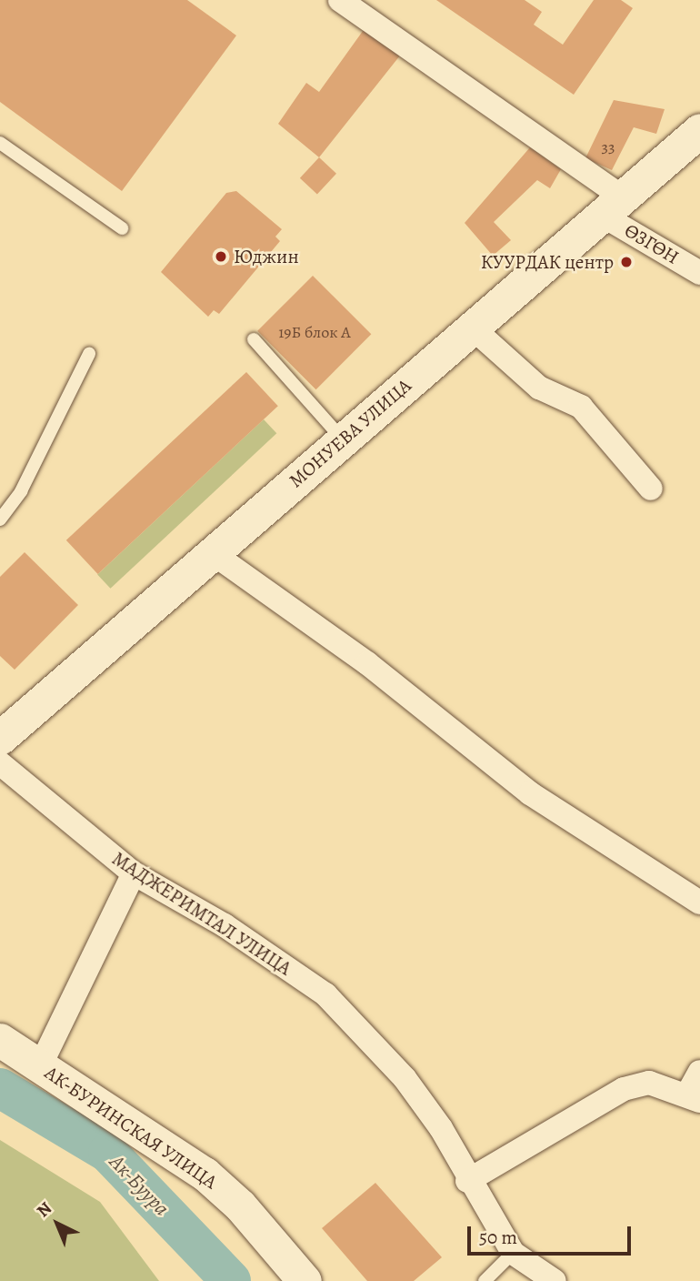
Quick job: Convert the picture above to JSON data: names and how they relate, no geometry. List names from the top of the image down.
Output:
{
  "streets": {
    "main road": ["МОНУЕВА УЛИЦА", "АК-БУРИНСКАЯ УЛИЦА"],
    "street": ["ӨЗГӨН", "МАДЖЕРИМТАЛ УЛИЦА"]
  },
  "crossings": [
    ["ӨЗГӨН", "МОНУЕВА УЛИЦА"]
  ],
  "water": ["Ак-Буура"],
  "places": ["Юджин", "КУУРДАК центр"],
  "house_numbers": ["33", "19Б блок А"],
  "scale_bar": "50 m",
  "north": "top left"
}
